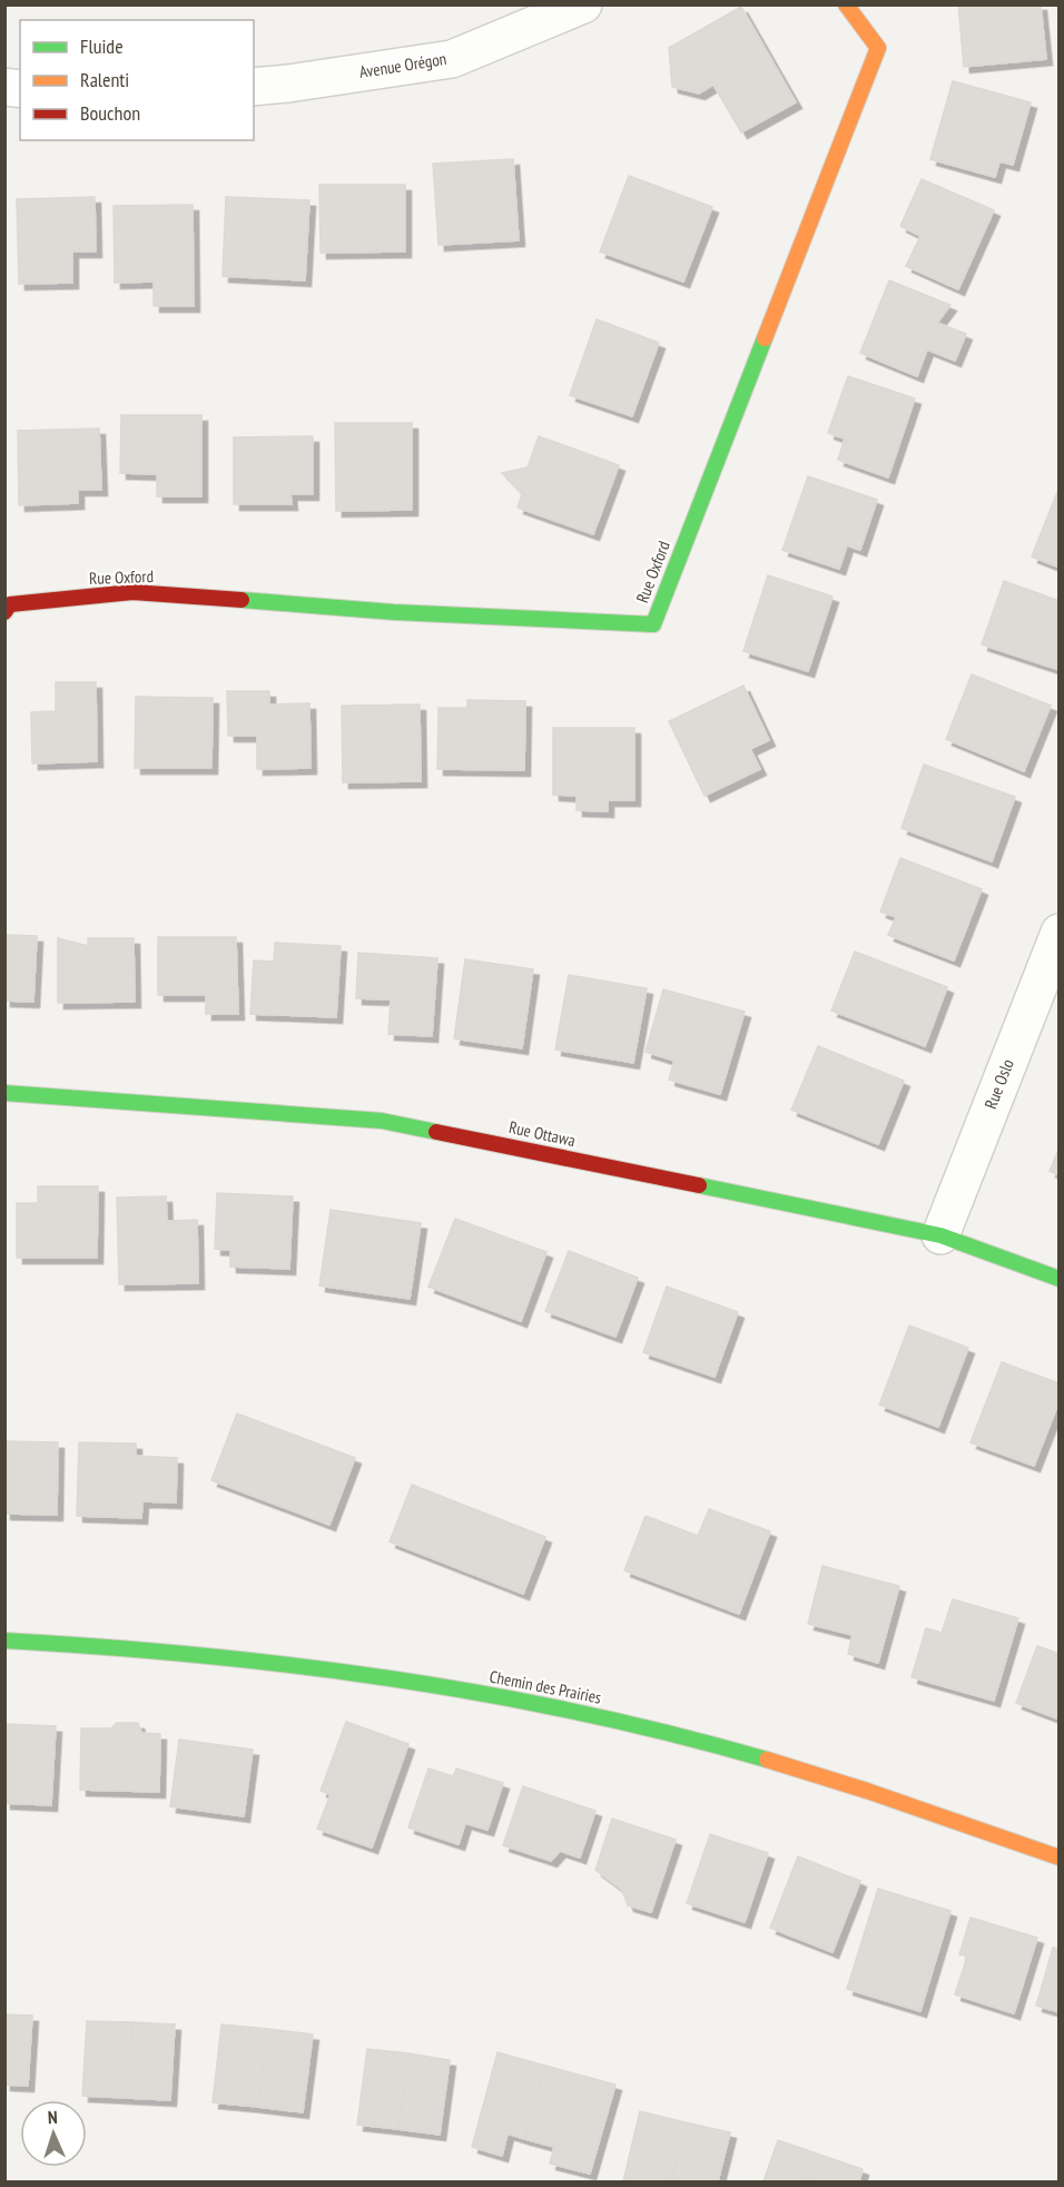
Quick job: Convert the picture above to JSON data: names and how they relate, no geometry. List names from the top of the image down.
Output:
{
  "streets": {
    "street": [
      "Avenue Orégon",
      "Rue Oxford",
      "Rue Oslo",
      "Rue Ottawa",
      "Chemin des Prairies"
    ]
  },
  "crossings": [
    ["Rue Oslo", "Rue Ottawa"]
  ],
  "legend": ["Fluide", "Ralenti", "Bouchon"],
  "north": "top"
}
